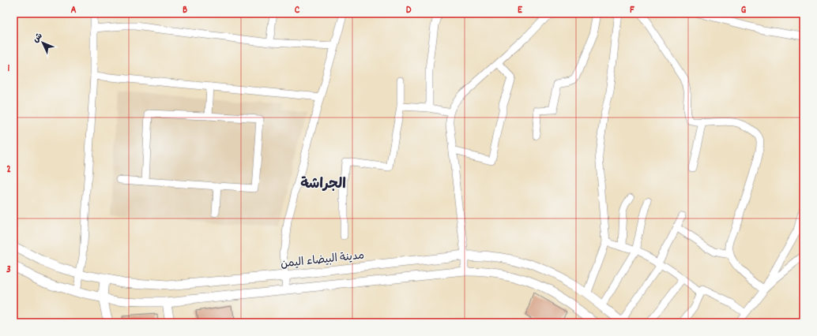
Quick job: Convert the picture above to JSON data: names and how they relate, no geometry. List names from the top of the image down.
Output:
{
  "streets": {
    "main road": ["مدينة البيضاء اليمن"]
  },
  "districts": ["الجراشة"],
  "north": "top left",
  "grid": {
    "columns": [
      "A",
      "B",
      "C",
      "D",
      "E",
      "F",
      "G"
    ],
    "rows": ["1", "2", "3"]
  }
}
